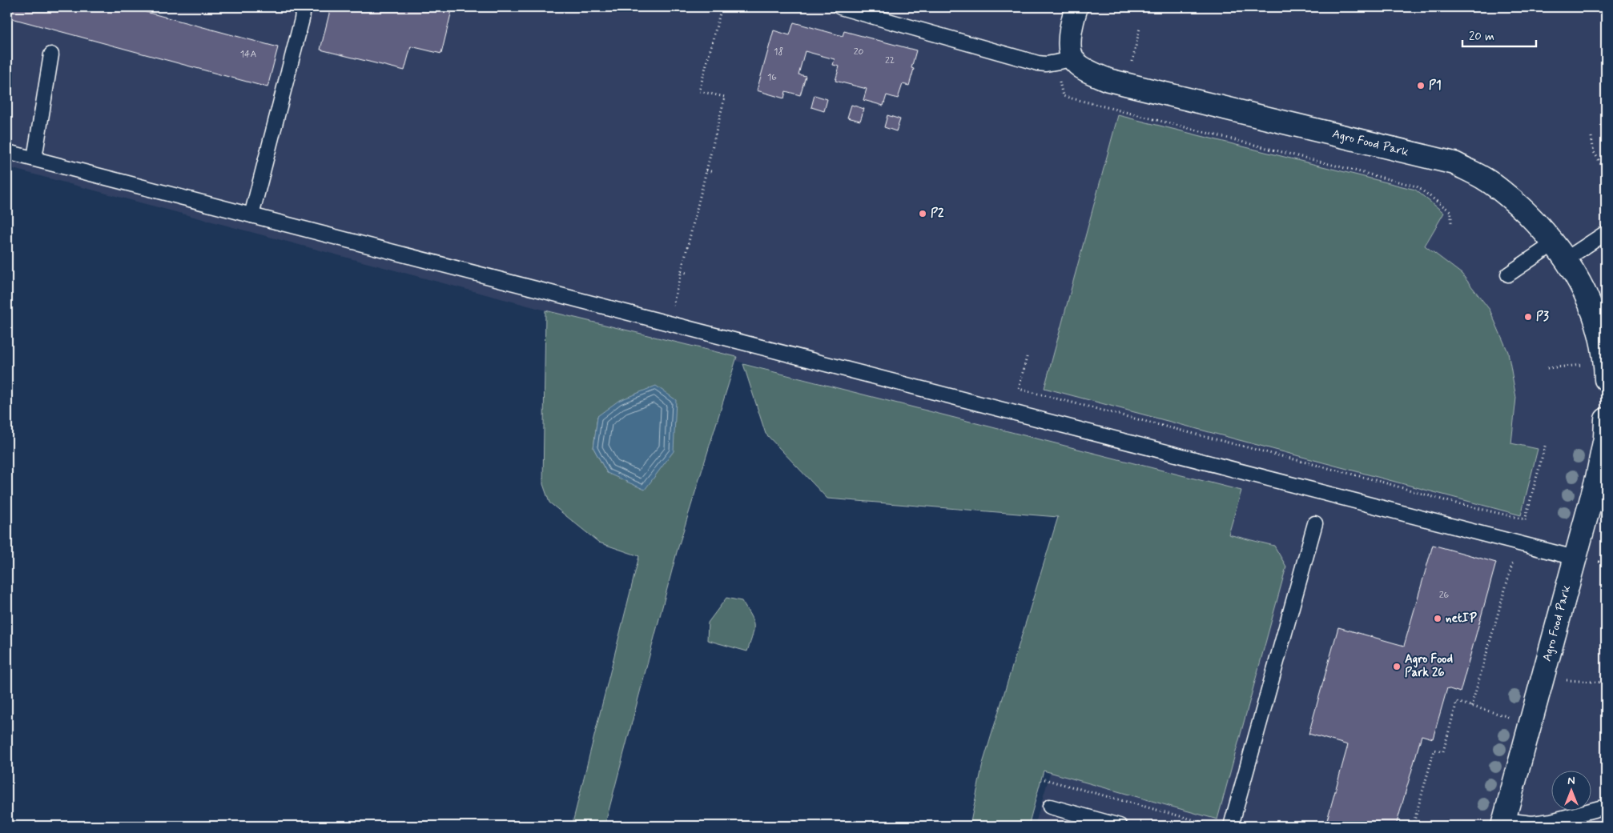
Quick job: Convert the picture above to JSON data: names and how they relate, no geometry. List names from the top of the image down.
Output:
{
  "streets": {
    "street": ["Agro Food Park"]
  },
  "places": [
    "P1",
    "P2",
    "P3",
    "netIP",
    "Agro Food Park 26"
  ],
  "house_numbers": [
    "18",
    "20",
    "14A",
    "22",
    "16",
    "26"
  ],
  "scale_bar": "20 m",
  "north": "top"
}
